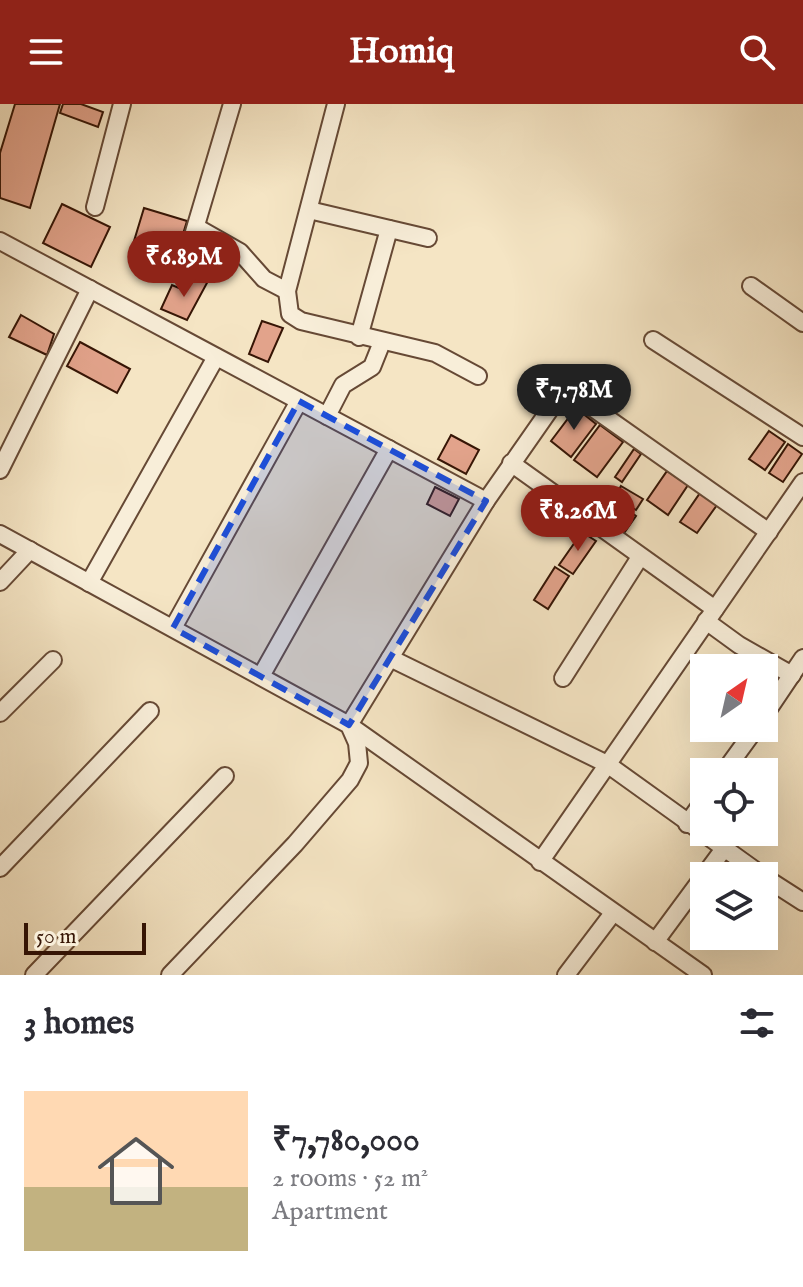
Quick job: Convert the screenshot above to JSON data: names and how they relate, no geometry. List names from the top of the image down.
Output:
{
  "scale_bar": "50 m",
  "north": "top right",
  "page": {
    "header": "Homiq",
    "price": ["₹6.89M", "₹7.78M", "₹8.26M"],
    "scale": "50 m",
    "heading": "3 homes",
    "list": [
      {
        "name": "₹7,780,000",
        "note": "2 rooms · 52 m² · Apartment"
      }
    ]
  }
}
